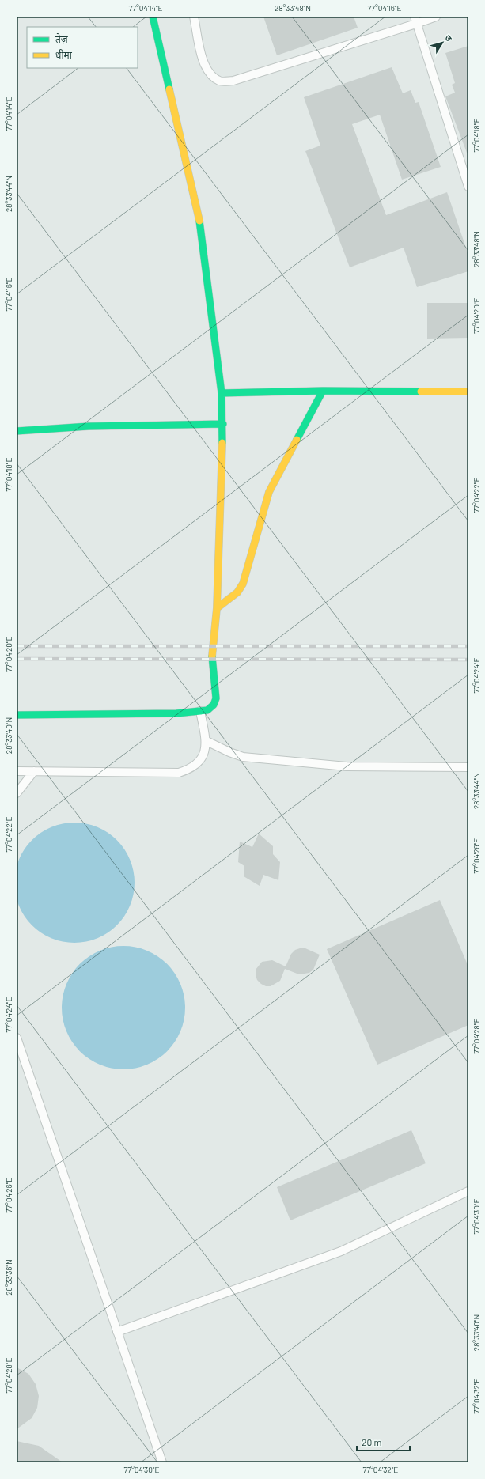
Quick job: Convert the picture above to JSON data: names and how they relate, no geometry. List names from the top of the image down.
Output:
{
  "legend": ["तेज़", "धीमा"],
  "scale_bar": "20 m",
  "north": "top right",
  "coordinates": [
    "77°04'14\"E",
    "28°33'48\"N",
    "77°04'16\"E",
    "77°04'18\"E",
    "28°33'44\"N",
    "77°04'20\"E",
    "77°04'22\"E",
    "77°04'24\"E",
    "28°33'40\"N",
    "77°04'26\"E",
    "77°04'28\"E",
    "77°04'30\"E",
    "28°33'36\"N",
    "77°04'32\"E"
  ]
}
